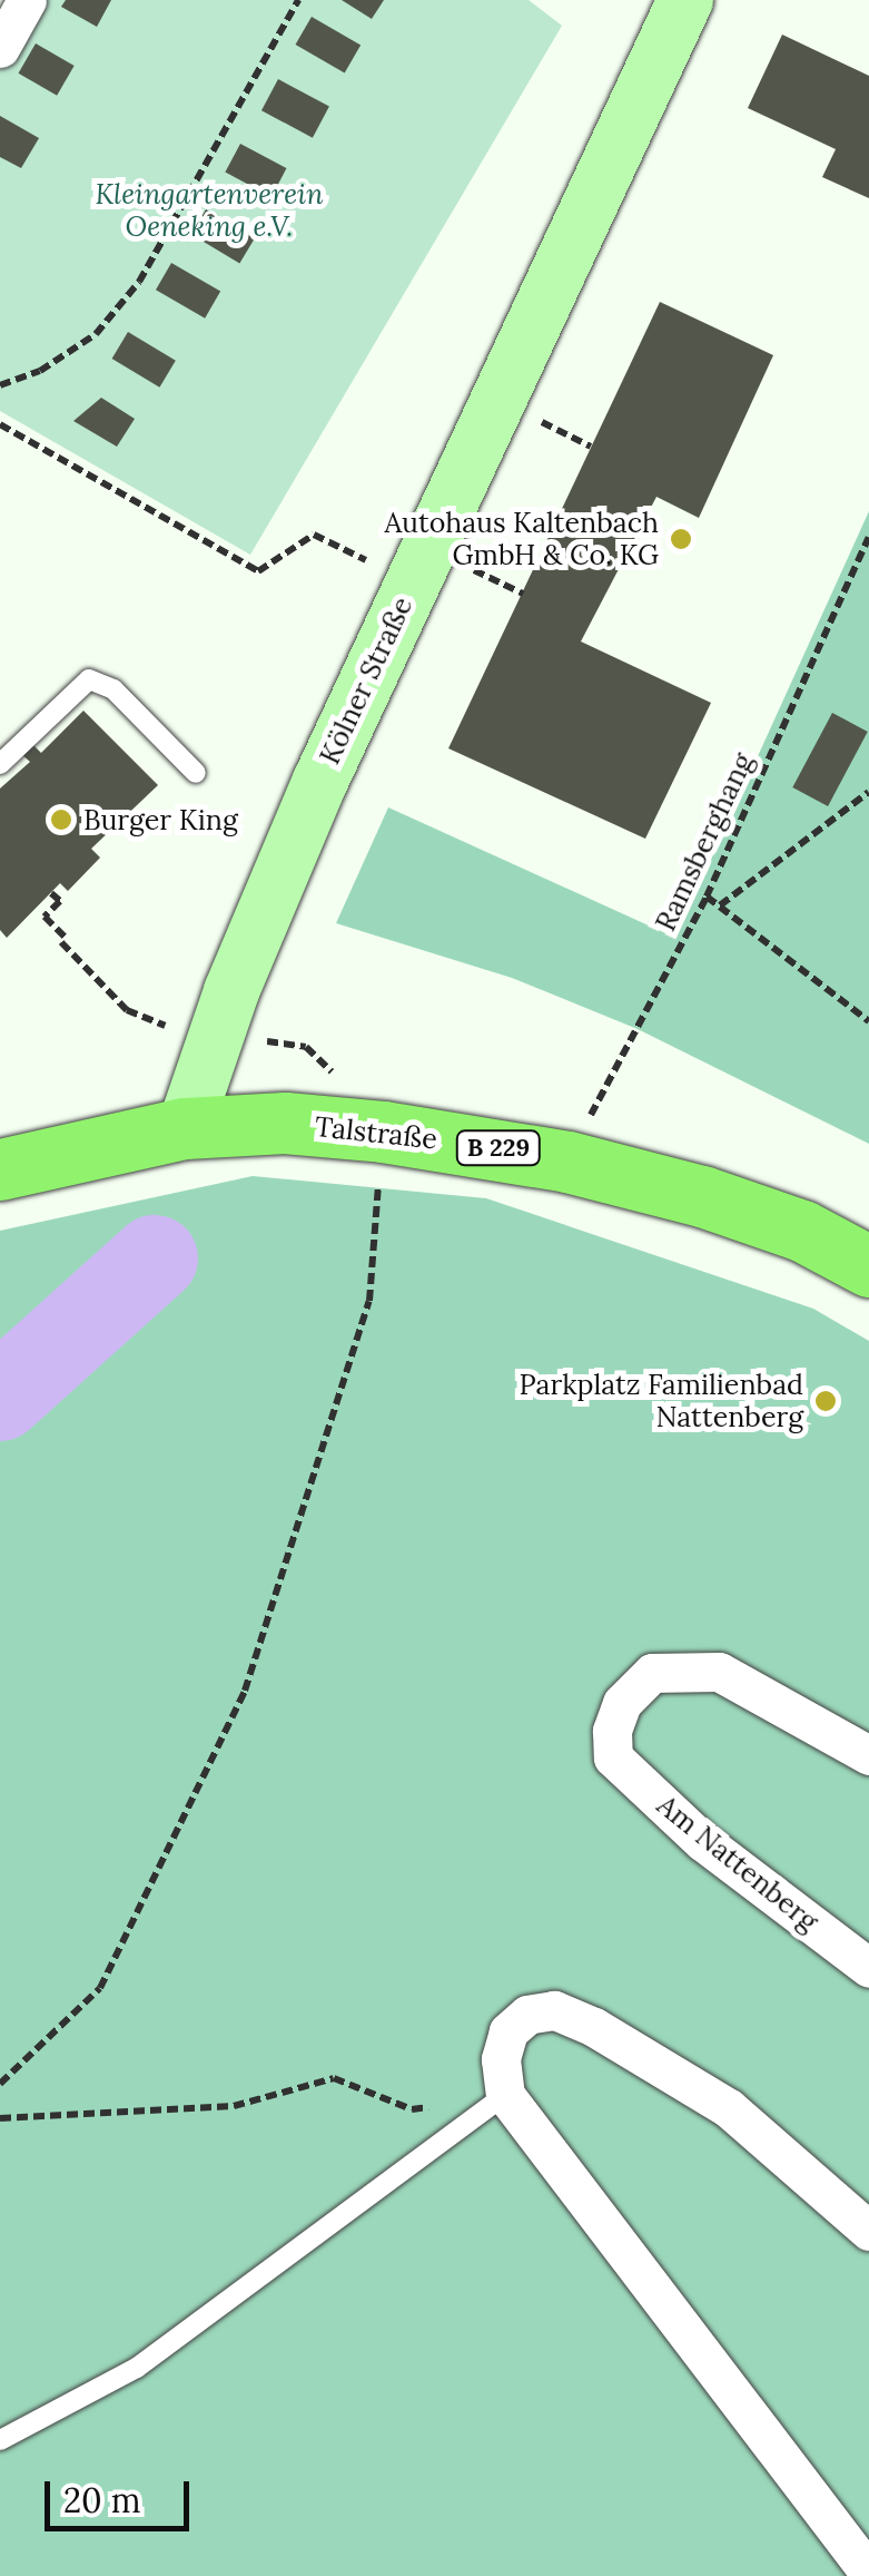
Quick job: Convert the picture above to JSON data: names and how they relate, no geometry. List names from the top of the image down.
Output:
{
  "streets": {
    "main road": ["Kölner Straße", "Talstraße", "B 229"],
    "street": ["Am Nattenberg"],
    "path": ["Ramsberghang"]
  },
  "crossings": [
    ["Kölner Straße", "Talstraße"],
    ["Ramsberghang", "Talstraße"]
  ],
  "parks": ["Kleingartenverein Oeneking e.V."],
  "places": ["Autohaus Kaltenbach GmbH & Co. KG", "Burger King", "Parkplatz Familienbad Nattenberg"],
  "scale_bar": "20 m"
}
